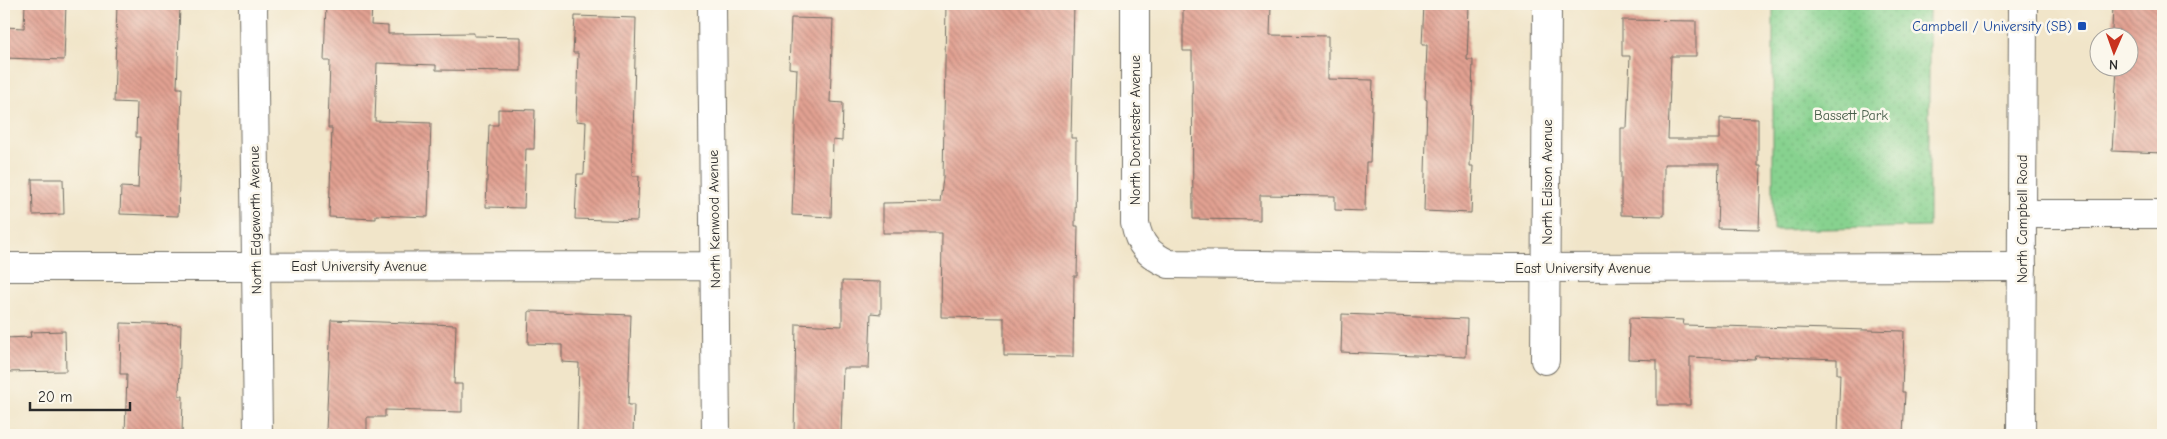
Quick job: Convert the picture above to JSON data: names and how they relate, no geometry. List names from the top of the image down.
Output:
{
  "streets": {
    "street": [
      "North Dorchester Avenue",
      "North Edison Avenue",
      "North Kenwood Avenue",
      "North Campbell Road",
      "North Edgeworth Avenue",
      "East University Avenue"
    ]
  },
  "crossings": [
    ["North Dorchester Avenue", "East University Avenue"],
    ["North Edison Avenue", "East University Avenue"],
    ["North Kenwood Avenue", "East University Avenue"],
    ["North Campbell Road", "East University Avenue"],
    ["North Edgeworth Avenue", "East University Avenue"]
  ],
  "parks": ["Bassett Park"],
  "places": {
    "transit": ["Campbell / University (SB)"]
  },
  "scale_bar": "20 m",
  "north": "bottom"
}
